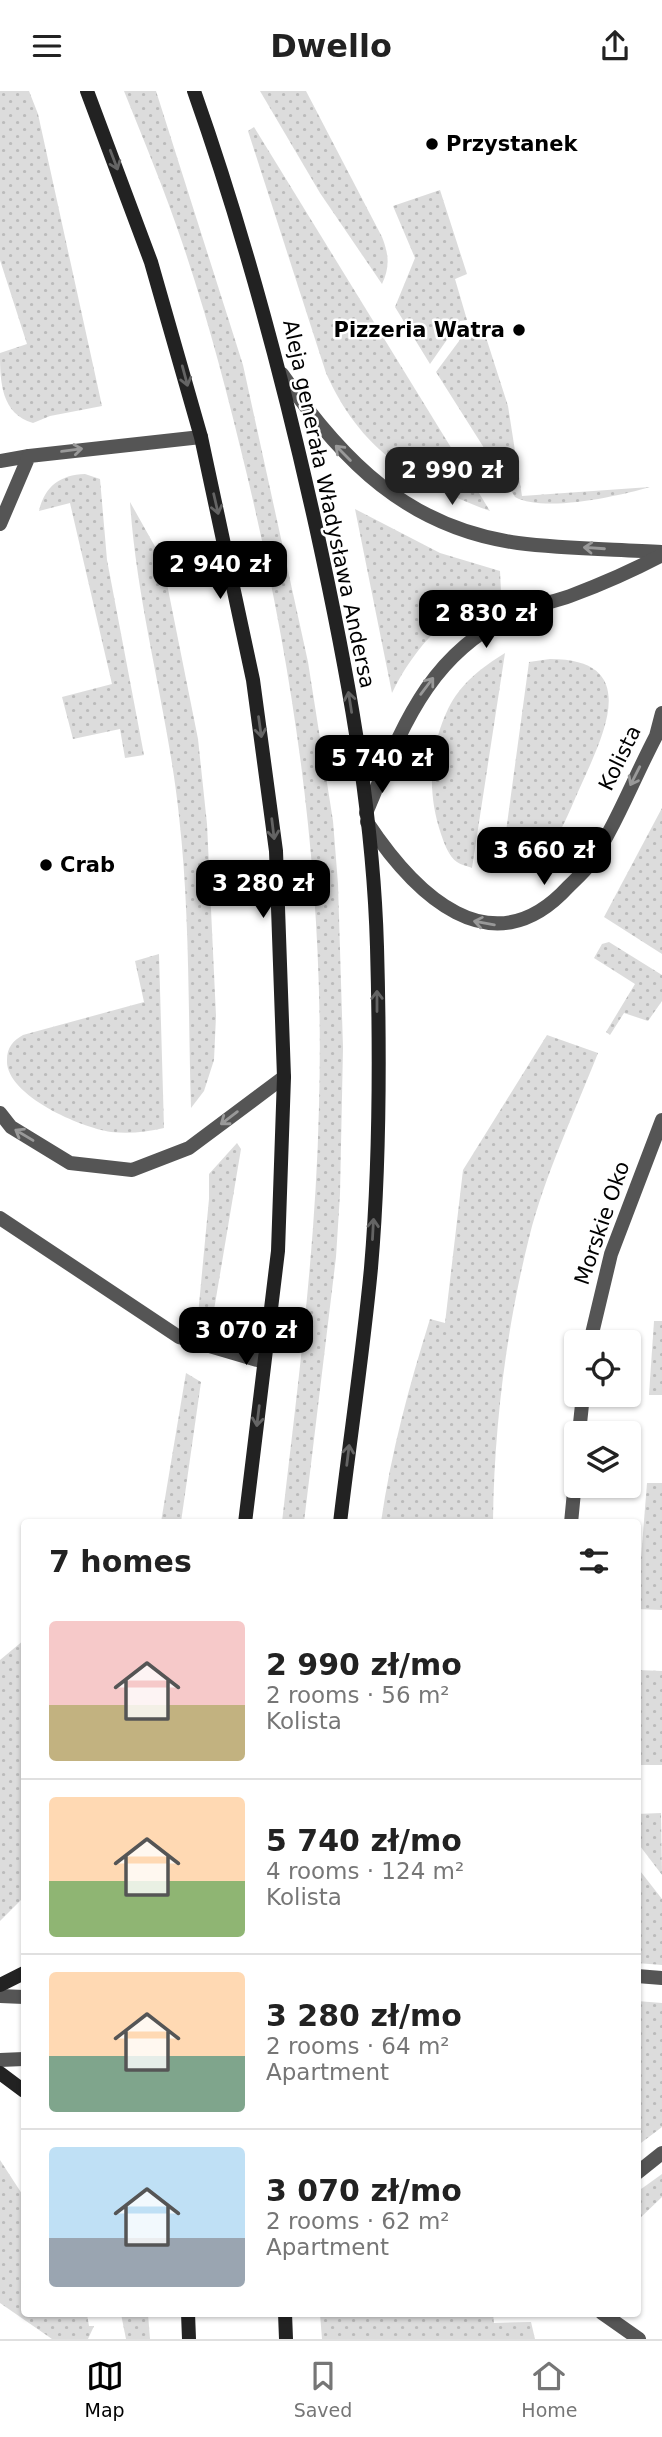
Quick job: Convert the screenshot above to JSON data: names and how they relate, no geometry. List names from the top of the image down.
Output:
{
  "streets": {
    "main road": ["Aleja generała Władysława Andersa"],
    "street": ["Kolista", "Morskie Oko"]
  },
  "crossings": [
    ["Aleja generała Władysława Andersa", "Kolista"]
  ],
  "places": ["Przystanek", "Pizzeria Watra", "Crab"],
  "page": {
    "header": "Dwello",
    "price": [
      "2 990 zł",
      "2 940 zł",
      "2 830 zł",
      "5 740 zł",
      "3 660 zł",
      "3 280 zł",
      "3 070 zł"
    ],
    "heading": "7 homes",
    "list": [
      {
        "name": "2 990 zł/mo",
        "note": "2 rooms · 56 m² · Kolista"
      },
      {
        "name": "5 740 zł/mo",
        "note": "4 rooms · 124 m² · Kolista"
      },
      {
        "name": "3 280 zł/mo",
        "note": "2 rooms · 64 m² · Apartment"
      },
      {
        "name": "3 070 zł/mo",
        "note": "2 rooms · 62 m² · Apartment"
      }
    ],
    "tabs": ["Map", "Saved", "Home"]
  }
}
